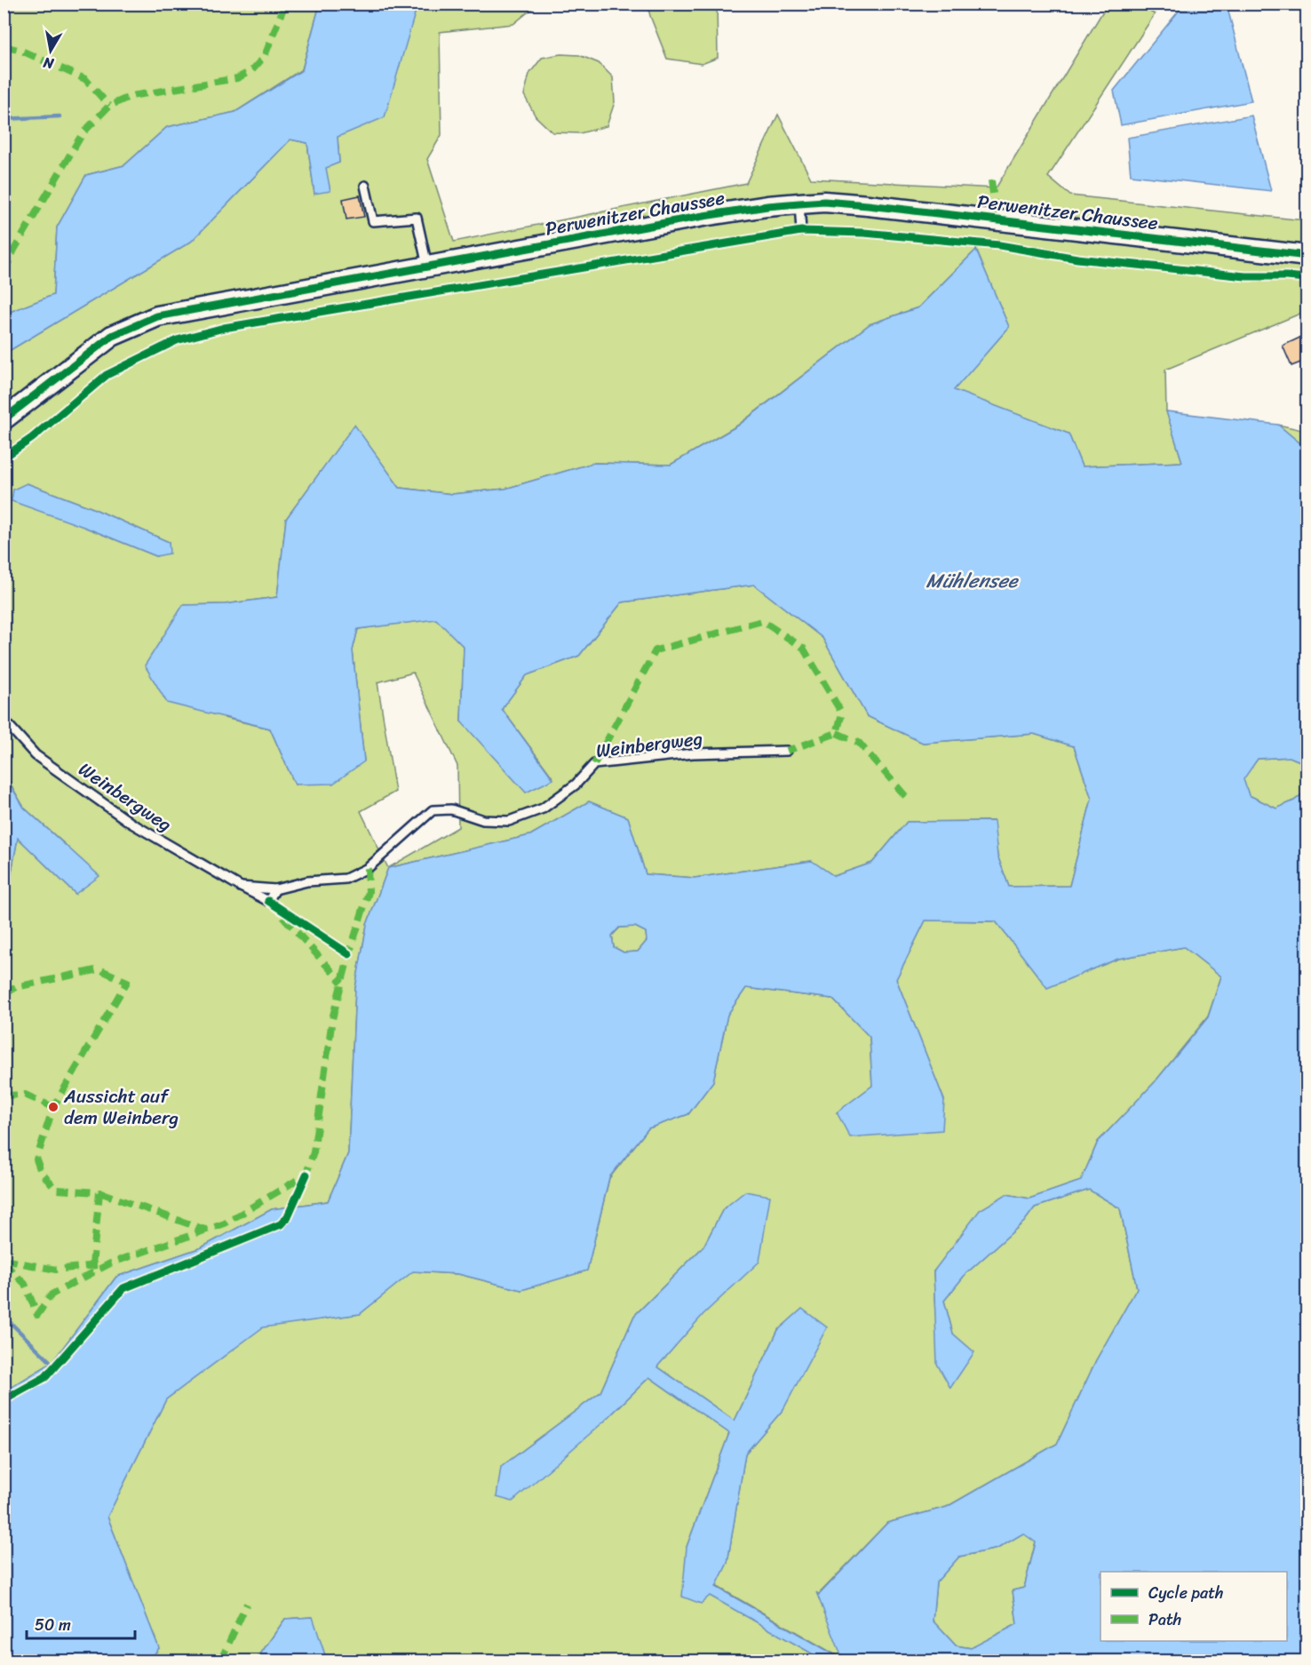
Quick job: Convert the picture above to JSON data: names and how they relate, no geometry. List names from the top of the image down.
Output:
{
  "streets": {
    "street": ["Perwenitzer Chaussee"],
    "lane": ["Weinbergweg"]
  },
  "water": ["Mühlensee"],
  "places": ["Aussicht auf dem Weinberg"],
  "legend": ["Cycle path", "Path"],
  "scale_bar": "50 m",
  "north": "bottom"
}
